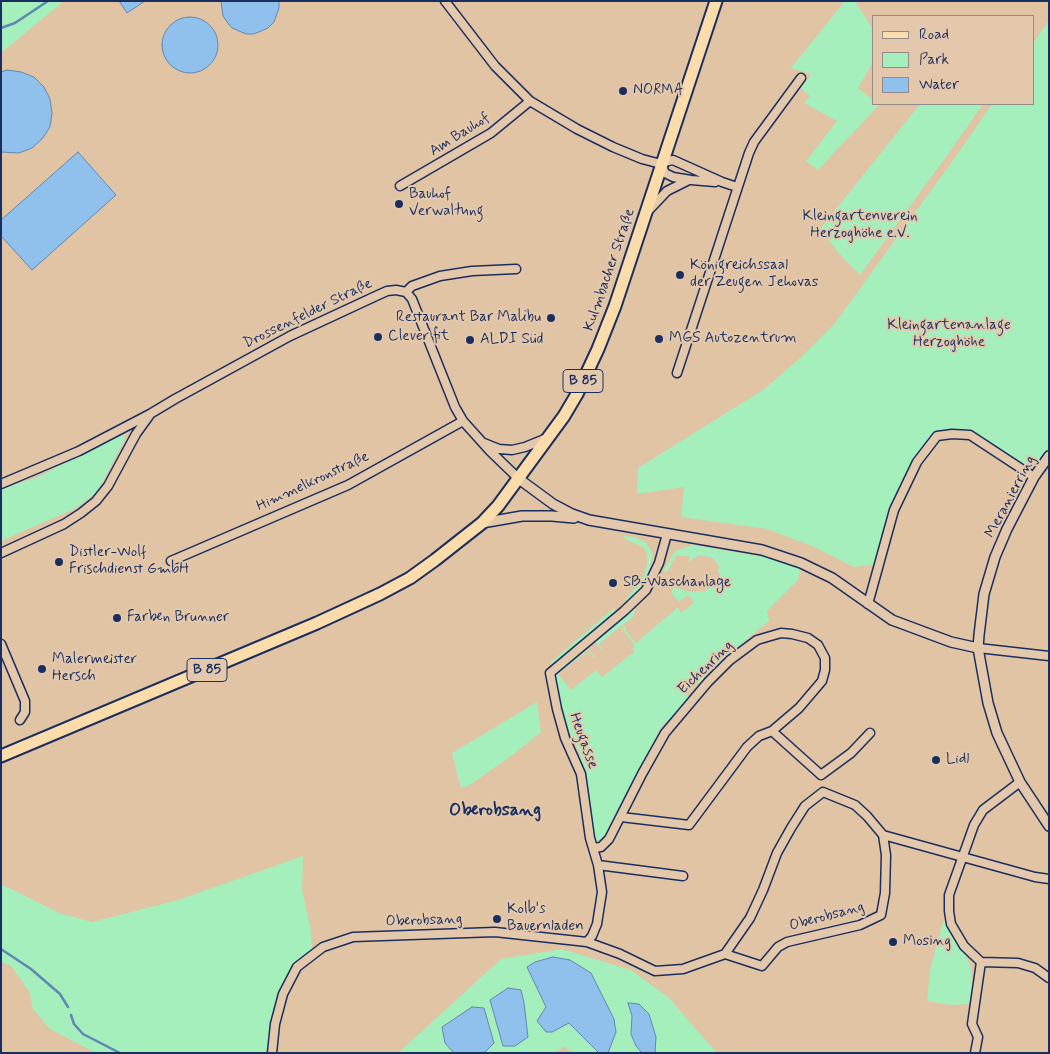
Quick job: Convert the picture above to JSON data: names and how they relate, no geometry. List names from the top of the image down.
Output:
{
  "streets": {
    "main road": ["Kulmbacher Straße", "B 85"],
    "street": [
      "Am Bauhof",
      "Drossenfelder Straße",
      "Himmelkronstraße",
      "Meranierring",
      "Eichenring",
      "Heugasse",
      "Oberobsang"
    ]
  },
  "crossings": [
    ["Kulmbacher Straße", "B 85"],
    ["Eichenring", "Heugasse"]
  ],
  "districts": ["Oberobsang"],
  "parks": ["Kleingartenverein Herzoghöhe e.V.", "Kleingartenanlage Herzoghöhe"],
  "places": [
    "NORMA",
    "Bauhof Verwaltung",
    "Königreichssaal der Zeugen Jehovas",
    "Restaurant Bar Malibu",
    "Clever fit",
    "MGS Autozentrum",
    "ALDI Süd",
    "Distler-Wolf Frischdienst GmbH",
    "SB-Waschanlage",
    "Farben Brunner",
    "Malermeister Hersch",
    "Lidl",
    "Kolb's Bauernladen",
    "Mosing"
  ],
  "legend": ["Road", "Park", "Water"]
}
